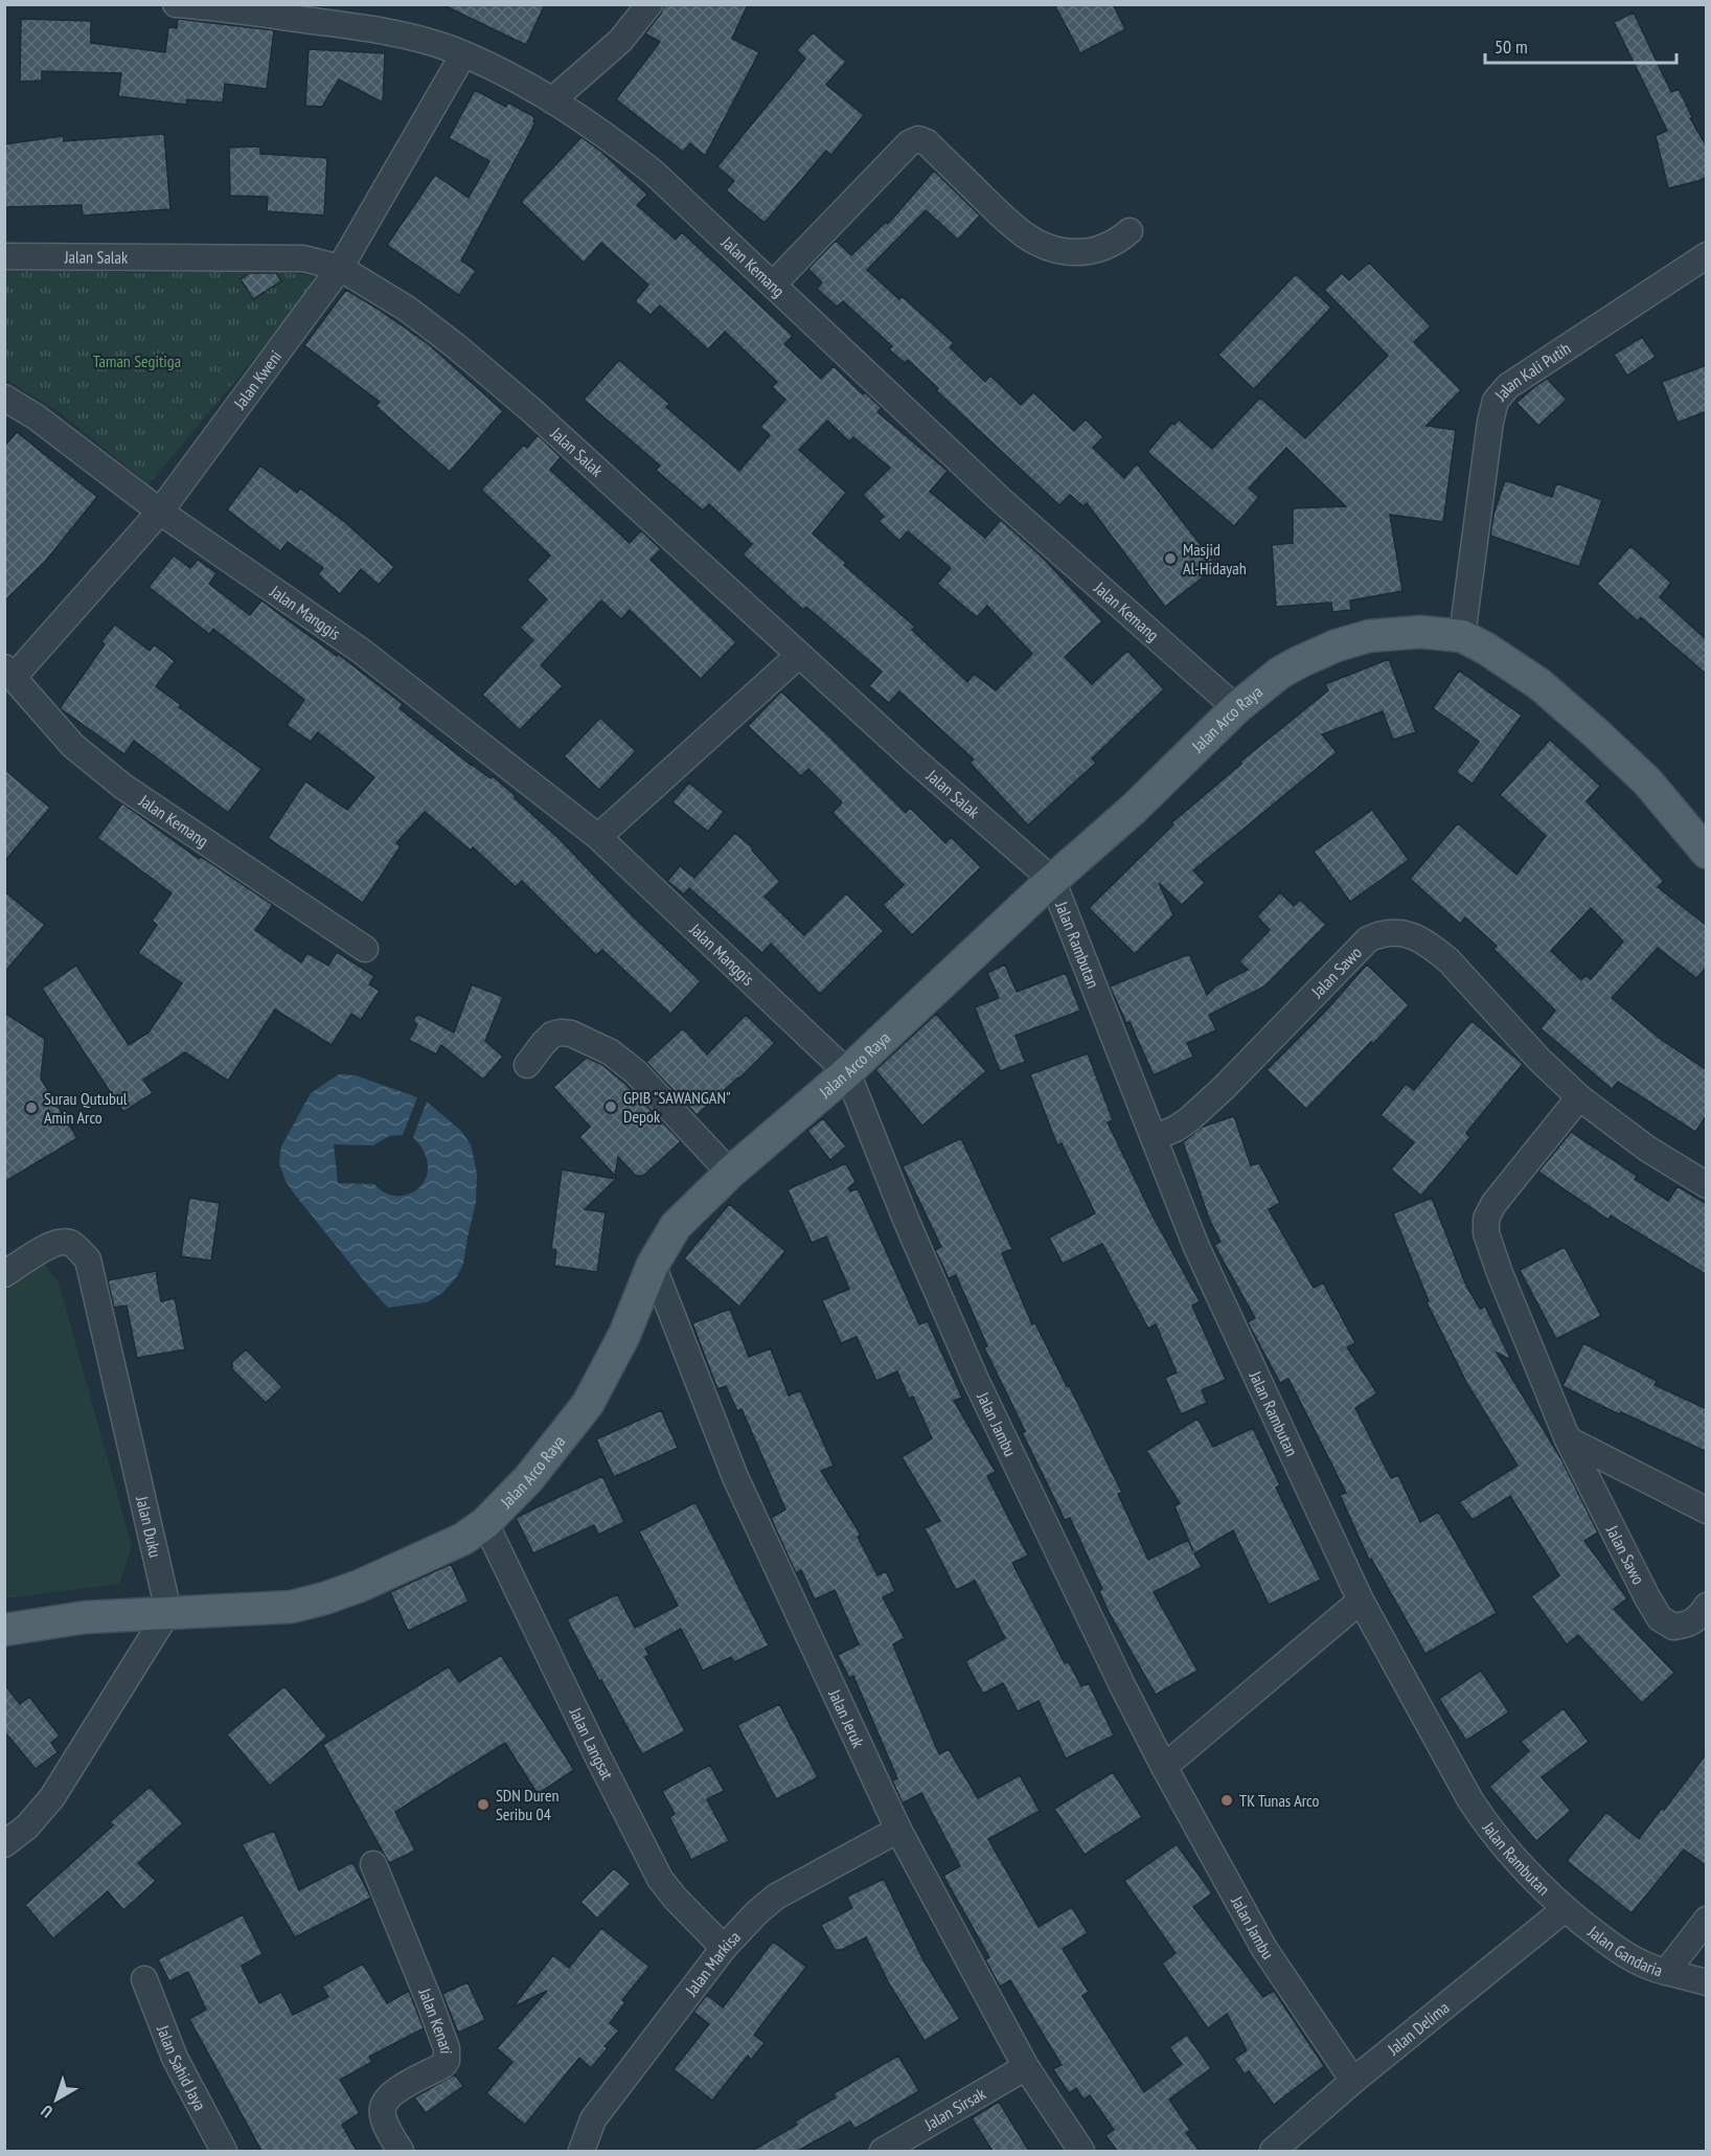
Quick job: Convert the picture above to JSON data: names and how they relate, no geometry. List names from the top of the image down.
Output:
{
  "streets": {
    "main road": ["Jalan Arco Raya"],
    "street": [
      "Jalan Salak",
      "Jalan Kemang",
      "Jalan Kali Putih",
      "Jalan Kweni",
      "Jalan Manggis",
      "Jalan Rambutan",
      "Jalan Sawo",
      "Jalan Jambu",
      "Jalan Duku",
      "Jalan Jeruk",
      "Jalan Langsat",
      "Jalan Gandaria",
      "Jalan Markisa",
      "Jalan Kenari",
      "Jalan Delima",
      "Jalan Sahid Jaya",
      "Jalan Sirsak"
    ]
  },
  "crossings": [
    ["Jalan Salak", "Jalan Kweni"],
    ["Jalan Salak", "Jalan Arco Raya"],
    ["Jalan Salak", "Jalan Rambutan"],
    ["Jalan Kemang", "Jalan Kweni"],
    ["Jalan Kemang", "Jalan Arco Raya"],
    ["Jalan Kali Putih", "Jalan Arco Raya"],
    ["Jalan Kweni", "Jalan Manggis"],
    ["Jalan Manggis", "Jalan Arco Raya"],
    ["Jalan Manggis", "Jalan Jambu"],
    ["Jalan Arco Raya", "Jalan Rambutan"],
    ["Jalan Arco Raya", "Jalan Jambu"],
    ["Jalan Arco Raya", "Jalan Duku"],
    ["Jalan Arco Raya", "Jalan Jeruk"],
    ["Jalan Arco Raya", "Jalan Langsat"],
    ["Jalan Rambutan", "Jalan Sawo"],
    ["Jalan Rambutan", "Jalan Gandaria"],
    ["Jalan Rambutan", "Jalan Delima"],
    ["Jalan Jambu", "Jalan Delima"],
    ["Jalan Jeruk", "Jalan Markisa"],
    ["Jalan Jeruk", "Jalan Sirsak"],
    ["Jalan Langsat", "Jalan Markisa"],
    ["Jalan Gandaria", "Jalan Delima"]
  ],
  "parks": ["Taman Segitiga"],
  "places": [
    "Masjid Al-Hidayah",
    "GPIB \"SAWANGAN\" Depok",
    "Surau Qutubul Amin Arco",
    "TK Tunas Arco",
    "SDN Duren Seribu 04"
  ],
  "scale_bar": "50 m",
  "north": "bottom left"
}
